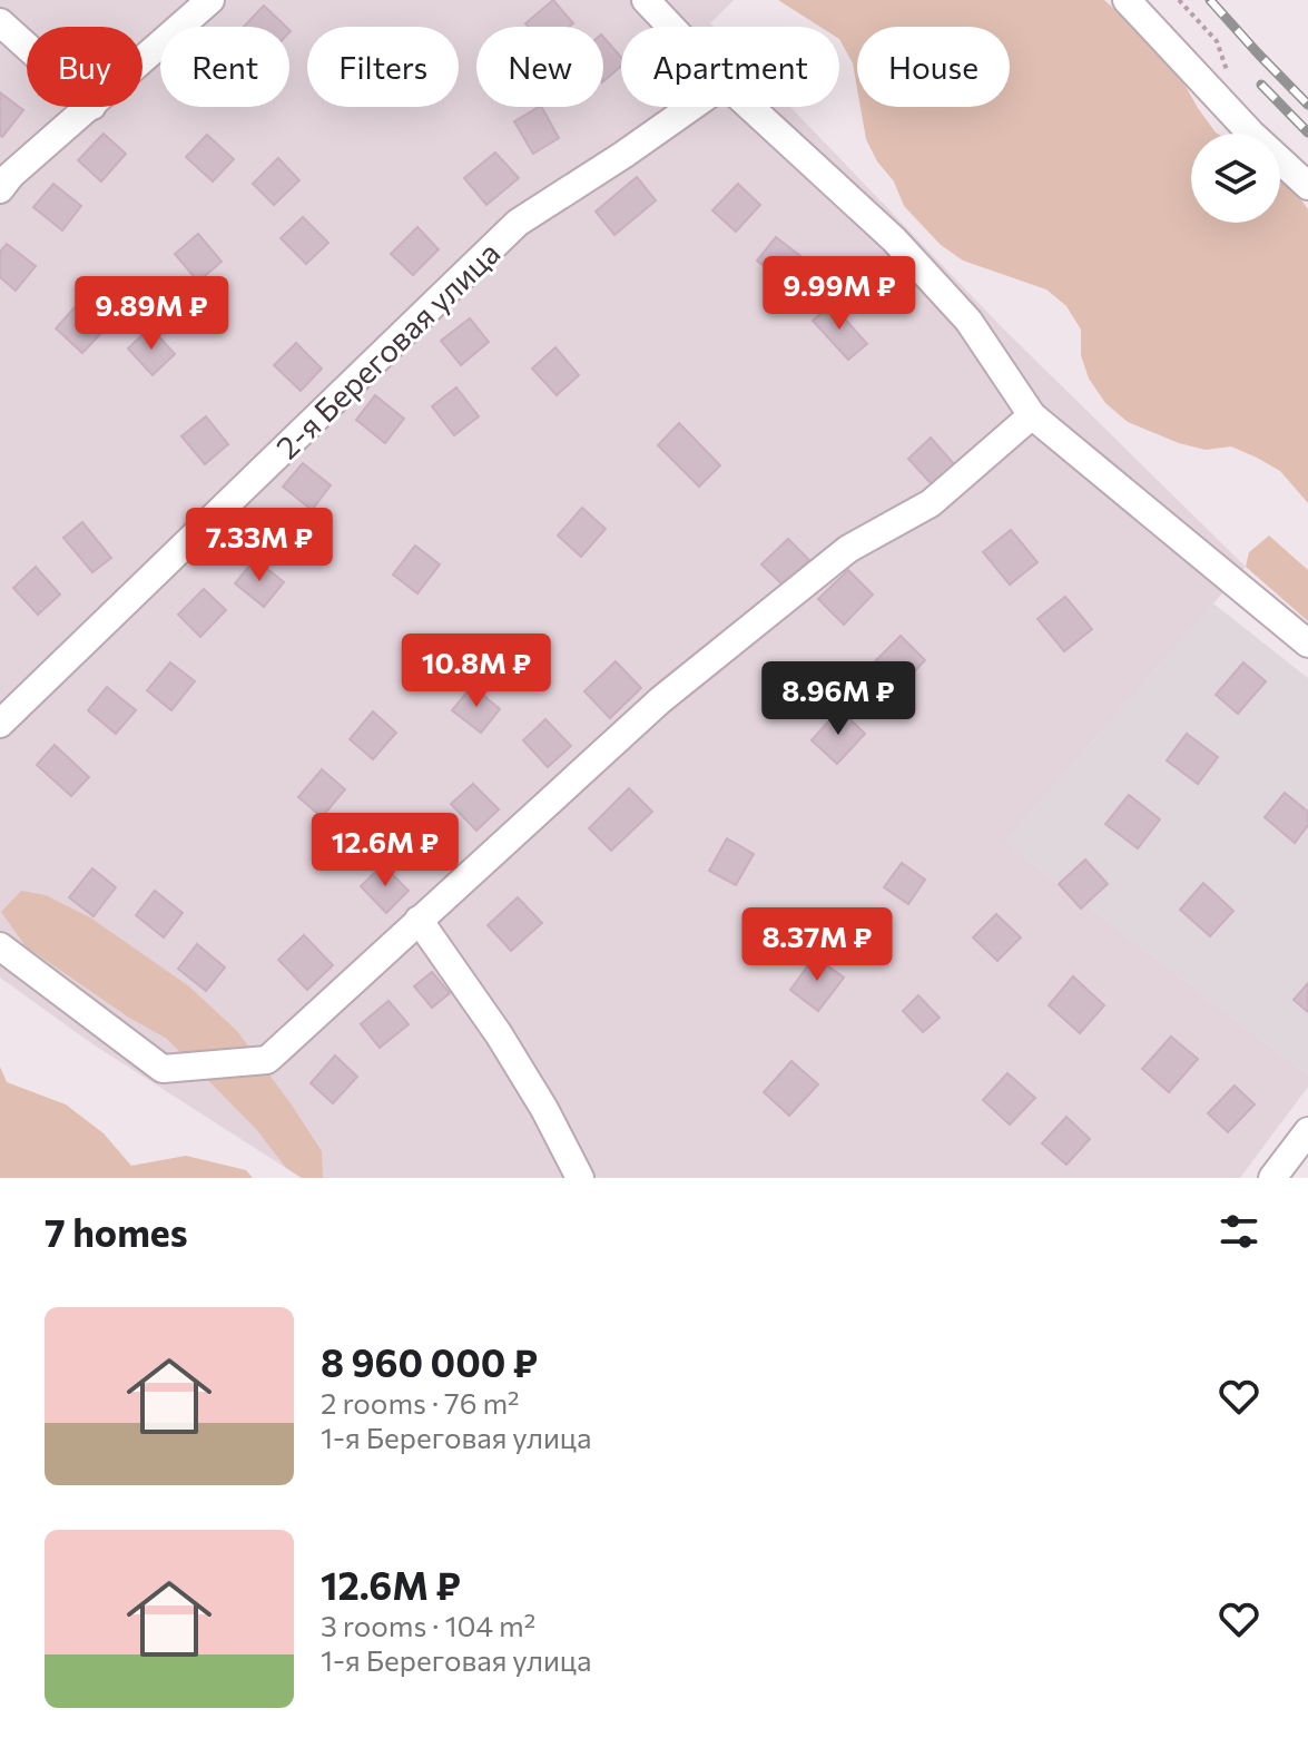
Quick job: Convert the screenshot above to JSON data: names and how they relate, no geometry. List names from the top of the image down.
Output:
{
  "streets": {
    "street": ["2-я Береговая улица"]
  },
  "page": {
    "chip": [
      "Buy",
      "Rent",
      "Filters",
      "New",
      "Apartment",
      "House"
    ],
    "price": [
      "9.99M ₽",
      "9.89M ₽",
      "7.33M ₽",
      "10.8M ₽",
      "8.96M ₽",
      "12.6M ₽",
      "8.37M ₽"
    ],
    "heading": "7 homes",
    "list": [
      {
        "name": "8 960 000 ₽",
        "note": "2 rooms · 76 m² · 1-я Береговая улица"
      },
      {
        "name": "12.6M ₽",
        "note": "3 rooms · 104 m² · 1-я Береговая улица"
      }
    ]
  }
}
